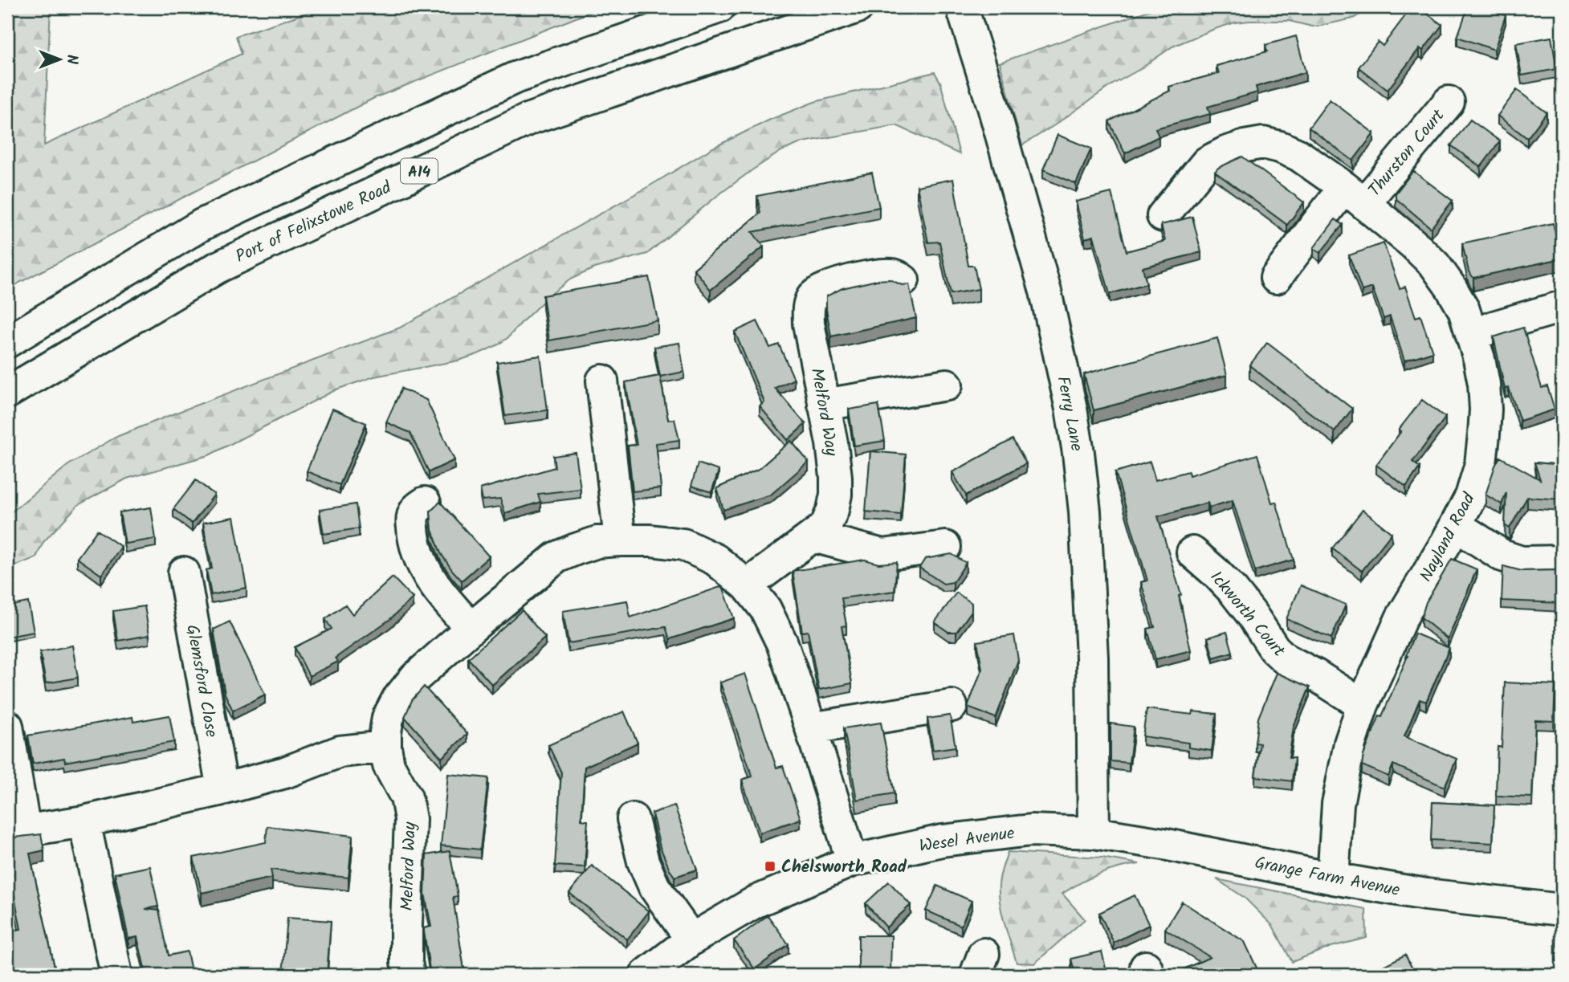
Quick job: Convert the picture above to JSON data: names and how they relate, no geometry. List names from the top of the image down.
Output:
{
  "streets": {
    "main road": [
      "Thurston Court",
      "A14",
      "Port of Felixstowe Road",
      "Melford Way",
      "Ferry Lane",
      "Nayland Road",
      "Ickworth Court",
      "Glemsford Close",
      "Wesel Avenue",
      "Grange Farm Avenue"
    ]
  },
  "crossings": [
    ["Thurston Court", "Nayland Road"],
    ["Melford Way", "Wesel Avenue"],
    ["Ferry Lane", "Wesel Avenue"],
    ["Ferry Lane", "Grange Farm Avenue"],
    ["Nayland Road", "Ickworth Court"],
    ["Nayland Road", "Grange Farm Avenue"],
    ["Wesel Avenue", "Grange Farm Avenue"]
  ],
  "places": {
    "transit": ["Chelsworth Road"]
  },
  "north": "right"
}
